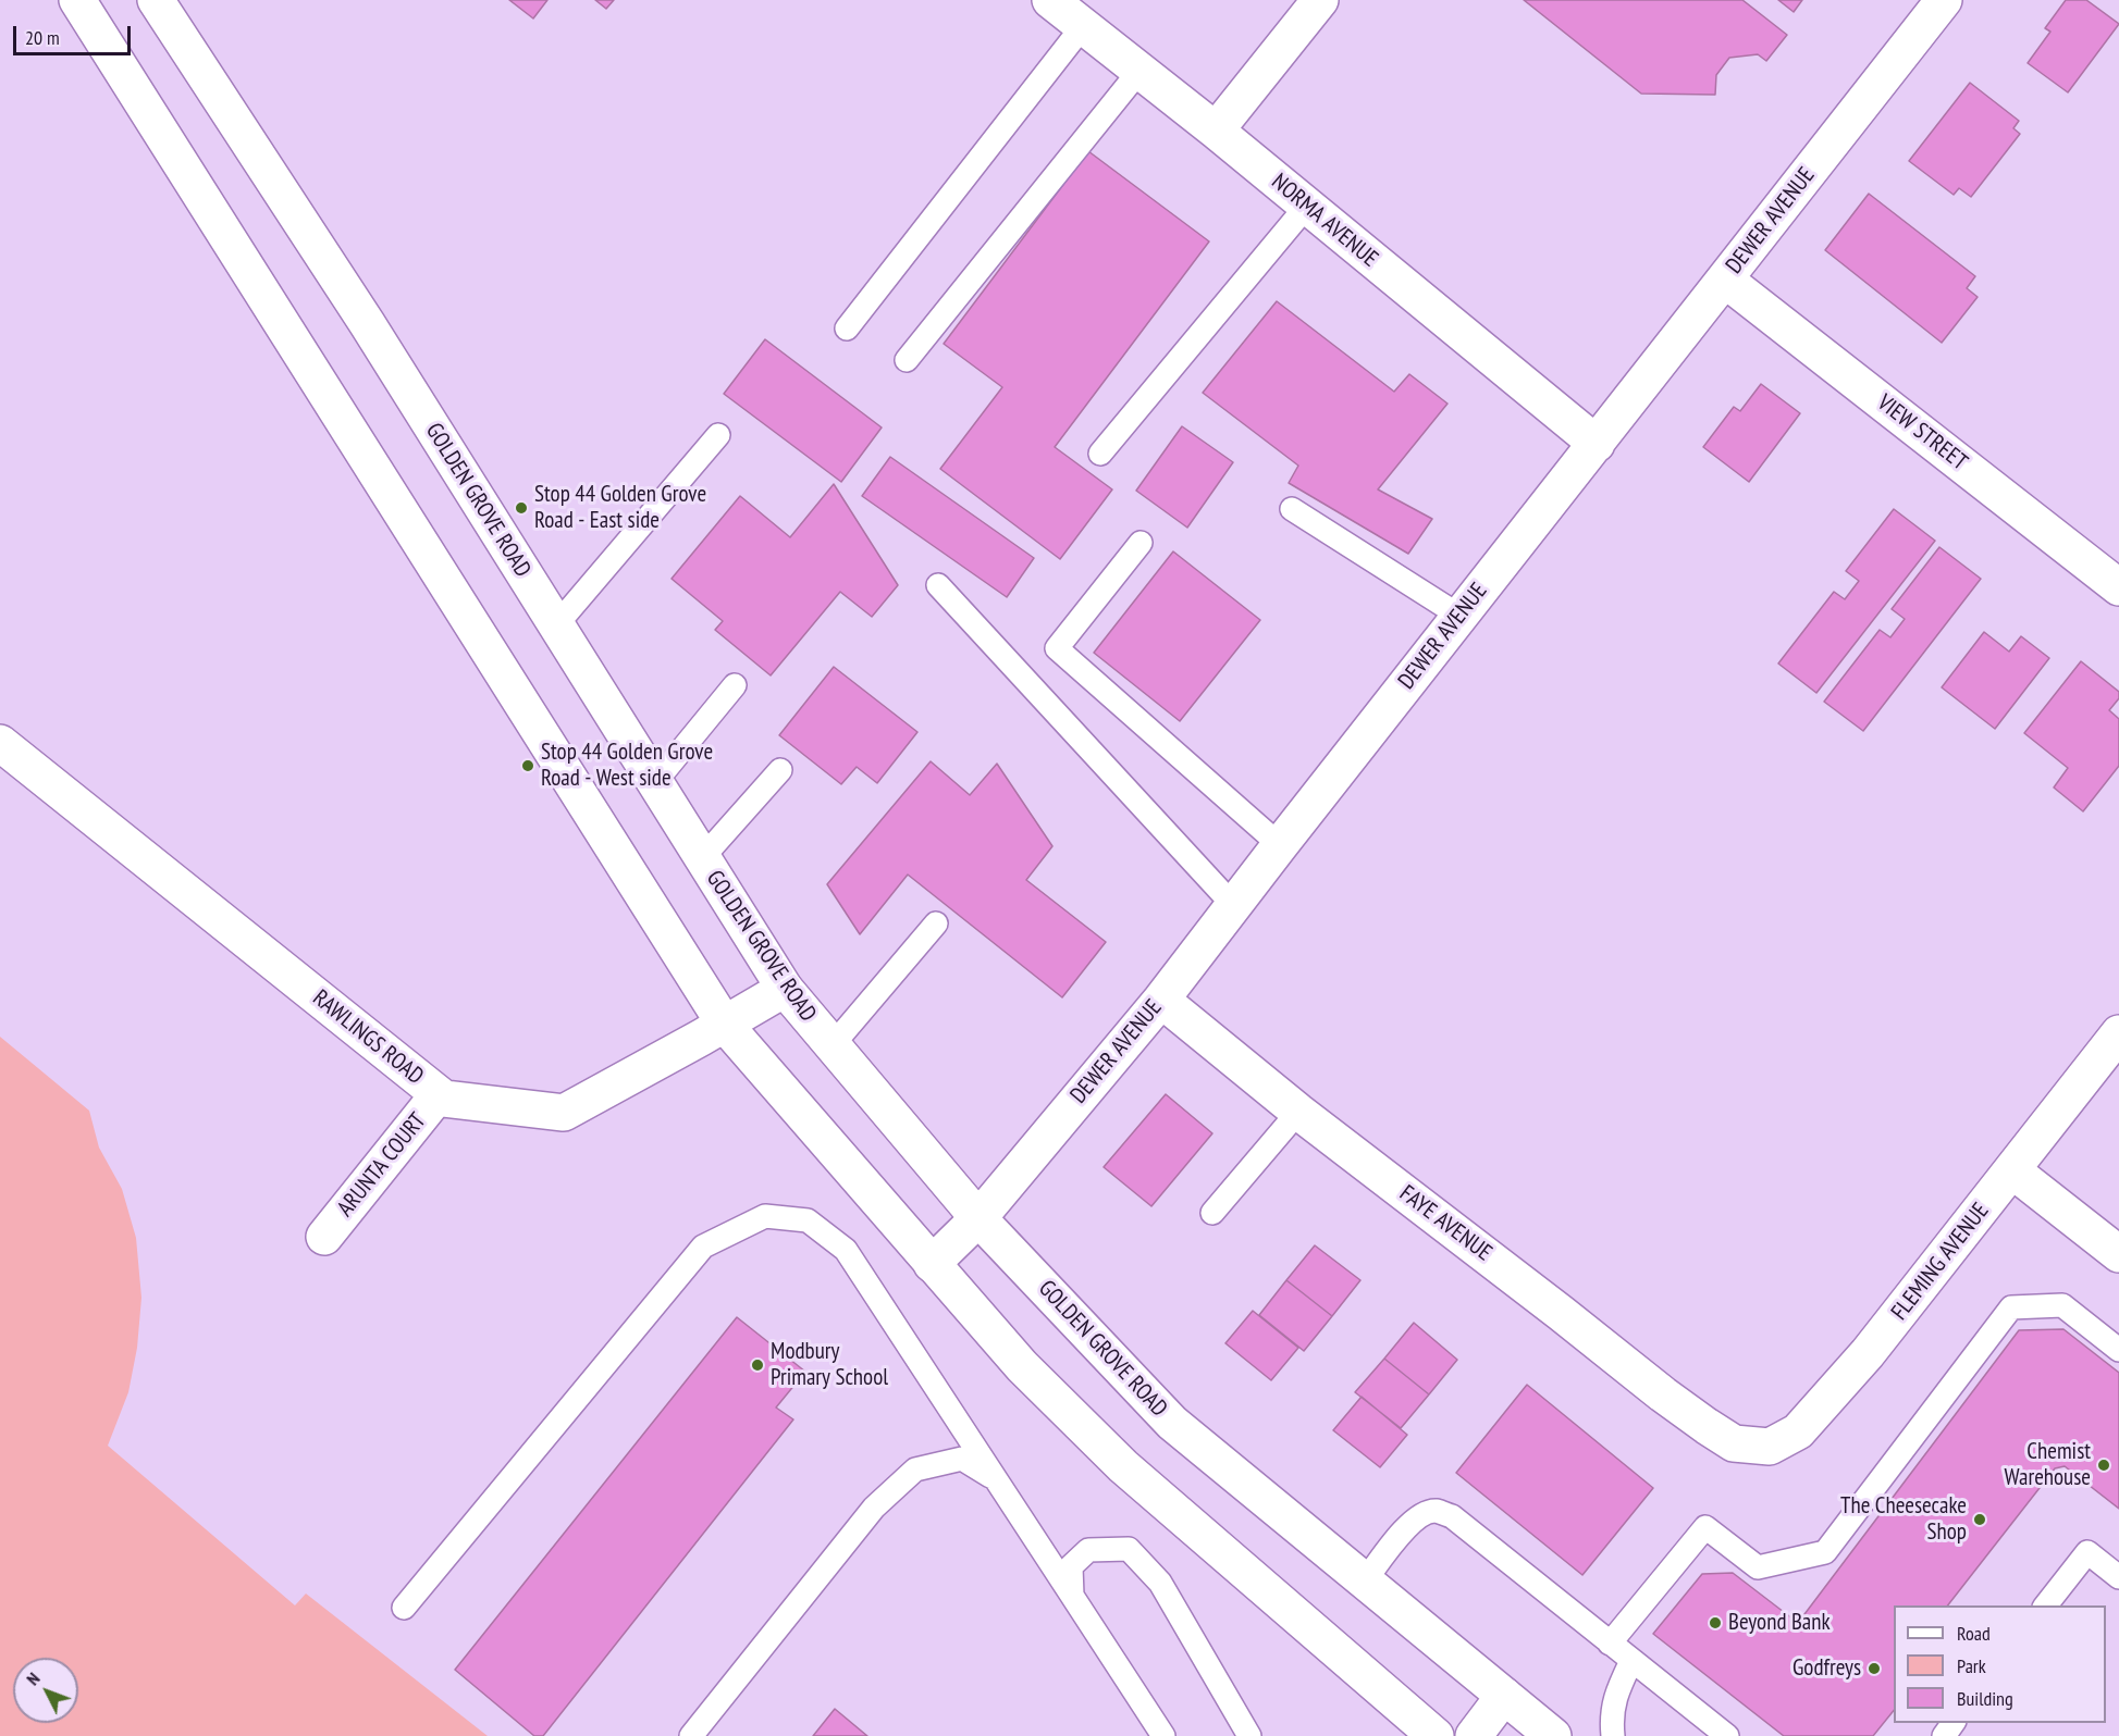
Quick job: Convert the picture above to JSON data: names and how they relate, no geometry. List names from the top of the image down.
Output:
{
  "streets": {
    "street": [
      "NORMA AVENUE",
      "DEWER AVENUE",
      "VIEW STREET",
      "GOLDEN GROVE ROAD",
      "RAWLINGS ROAD",
      "ARUNTA COURT",
      "FAYE AVENUE",
      "FLEMING AVENUE"
    ]
  },
  "crossings": [
    ["NORMA AVENUE", "DEWER AVENUE"],
    ["DEWER AVENUE", "VIEW STREET"],
    ["DEWER AVENUE", "GOLDEN GROVE ROAD"],
    ["DEWER AVENUE", "FAYE AVENUE"],
    ["GOLDEN GROVE ROAD", "RAWLINGS ROAD"],
    ["RAWLINGS ROAD", "ARUNTA COURT"],
    ["FAYE AVENUE", "FLEMING AVENUE"]
  ],
  "places": [
    "Stop 44 Golden Grove Road - East side",
    "Stop 44 Golden Grove Road - West side",
    "Modbury Primary School",
    "Chemist Warehouse",
    "The Cheesecake Shop",
    "Beyond Bank",
    "Godfreys"
  ],
  "legend": ["Road", "Park", "Building"],
  "scale_bar": "20 m",
  "north": "top left"
}
